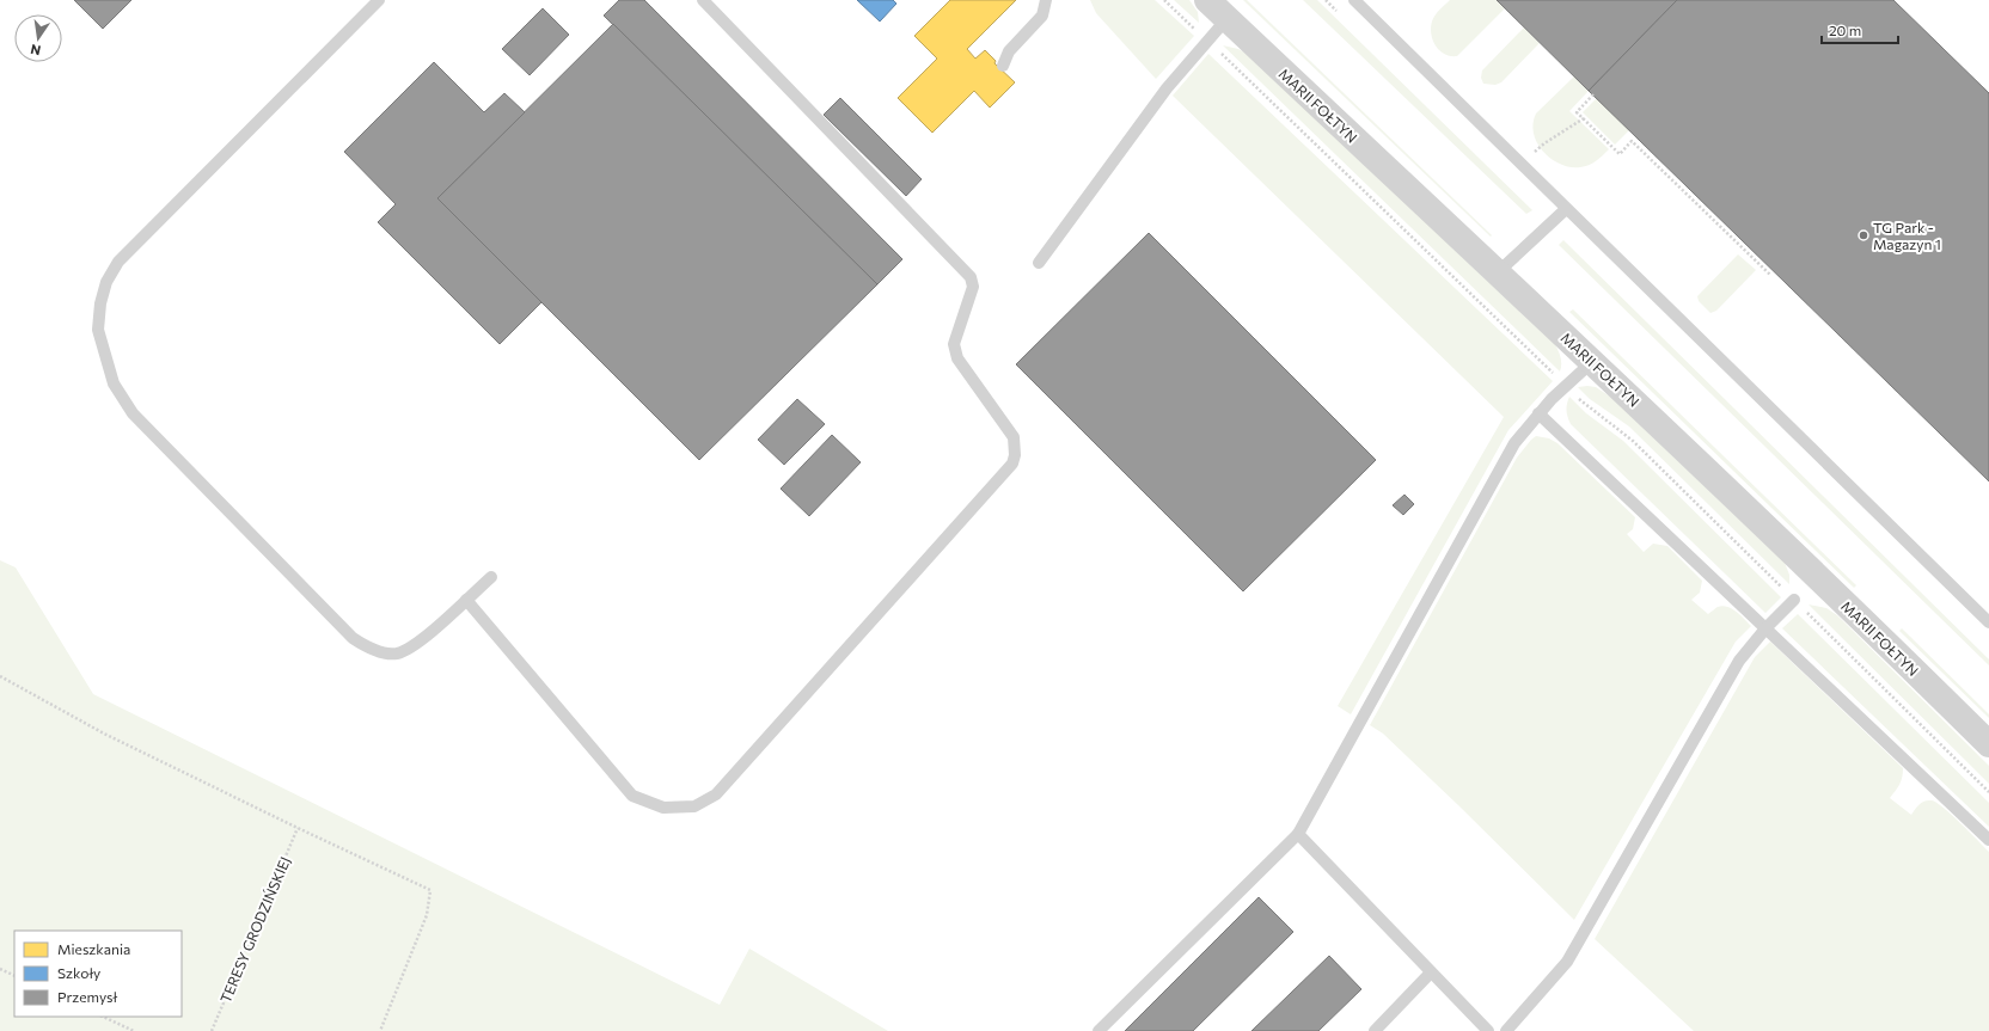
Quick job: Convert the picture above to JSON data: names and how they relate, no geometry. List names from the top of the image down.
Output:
{
  "streets": {
    "street": ["MARII FOŁTYN"],
    "path": ["TERESY GRODZIŃSKIEJ"]
  },
  "places": ["TG Park - Magazyn 1"],
  "legend": ["Mieszkania", "Szkoły", "Przemysł"],
  "scale_bar": "20 m",
  "north": "bottom"
}
